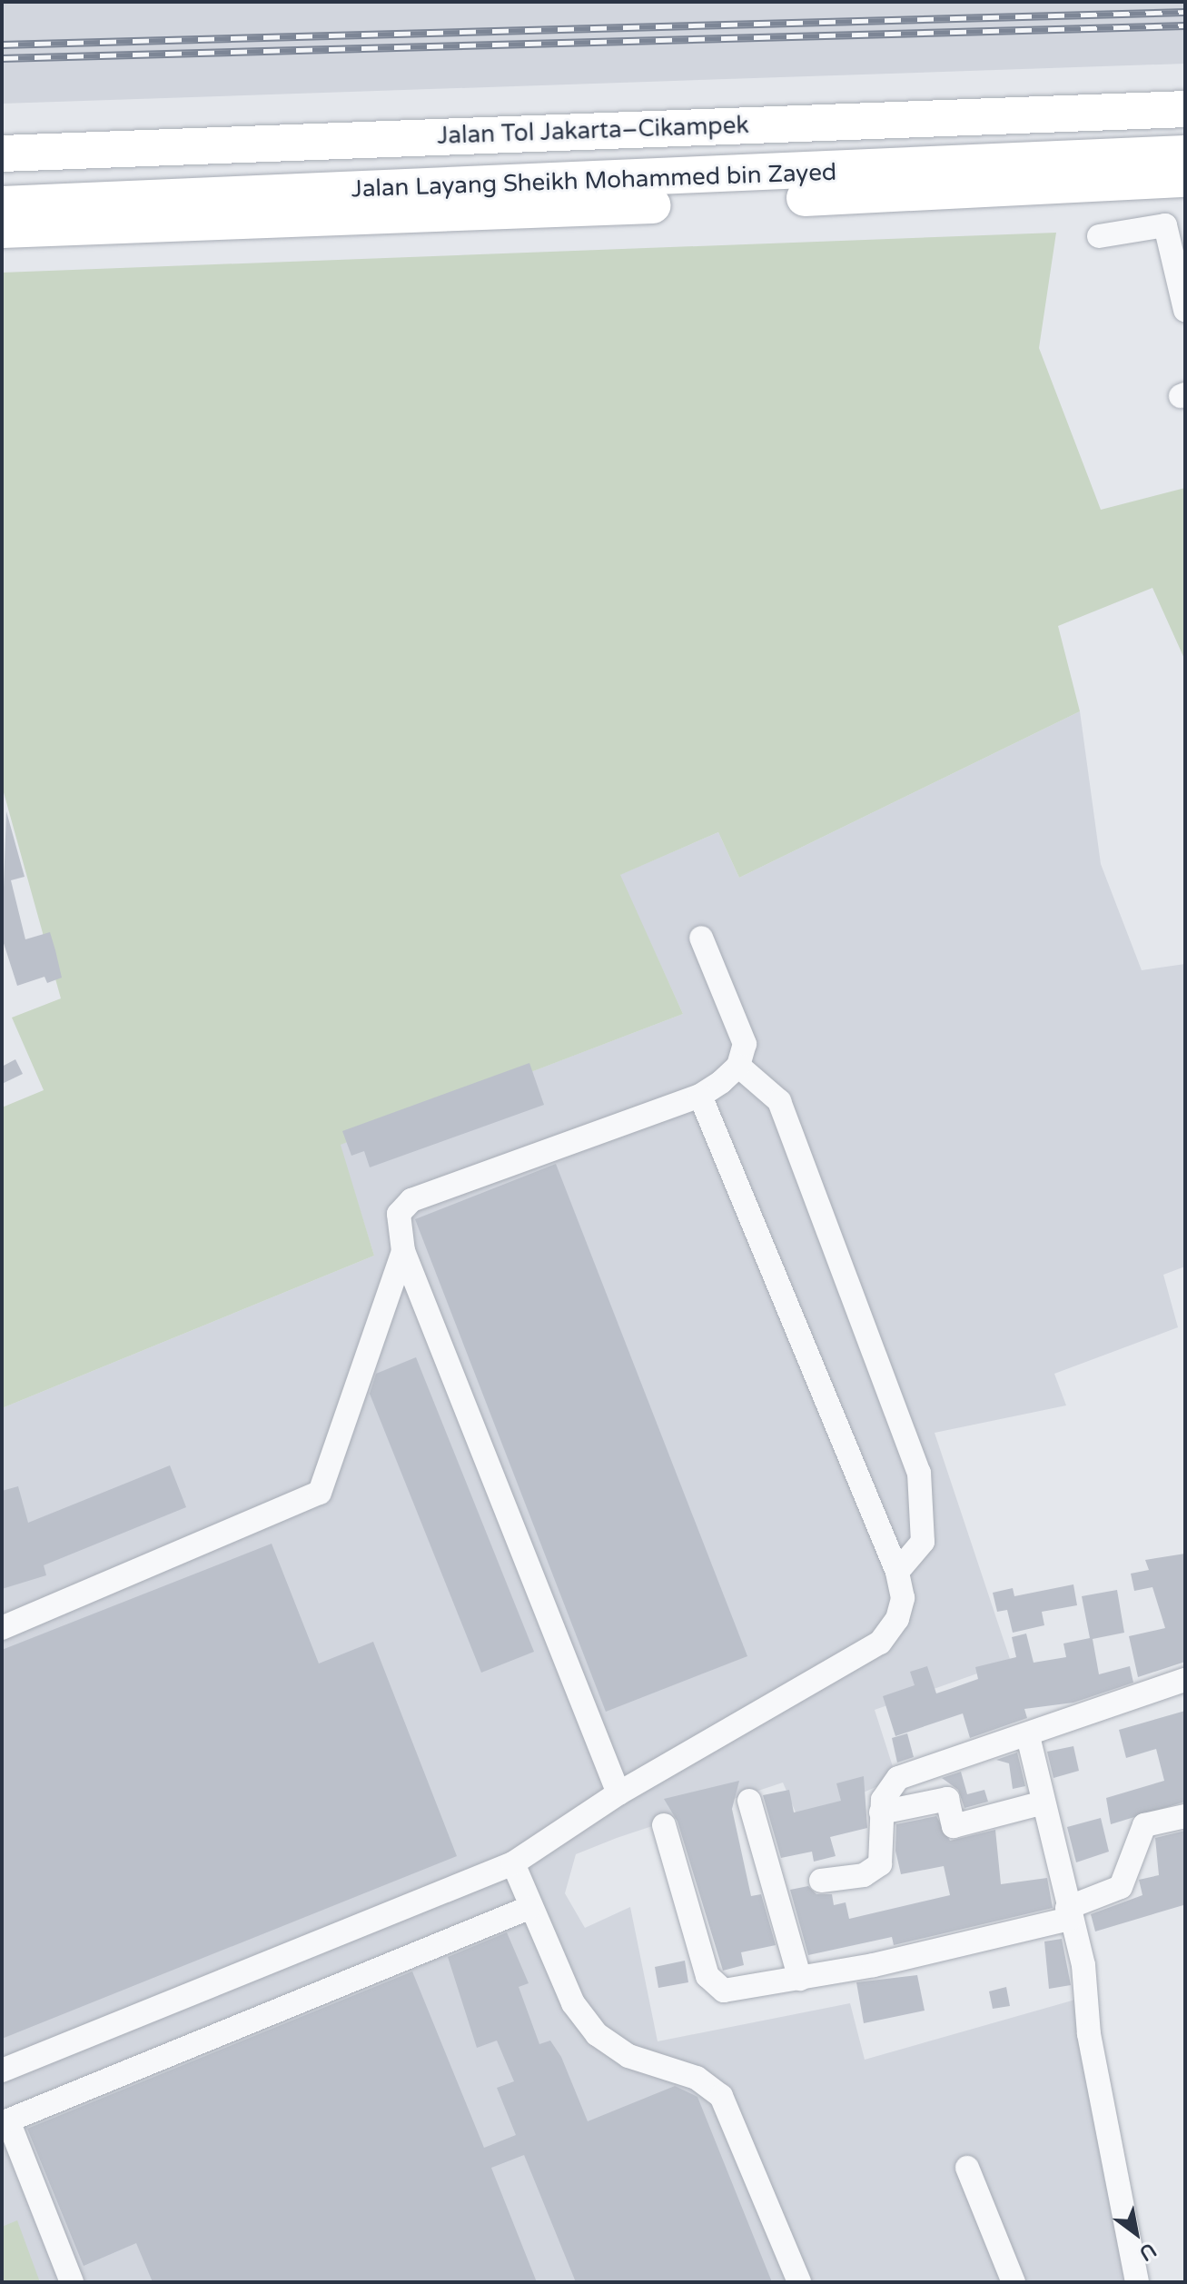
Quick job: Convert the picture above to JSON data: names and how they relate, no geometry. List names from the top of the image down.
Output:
{
  "streets": {
    "highway": ["Jalan Tol Jakarta–Cikampek", "Jalan Layang Sheikh Mohammed bin Zayed"]
  },
  "north": "bottom right"
}
